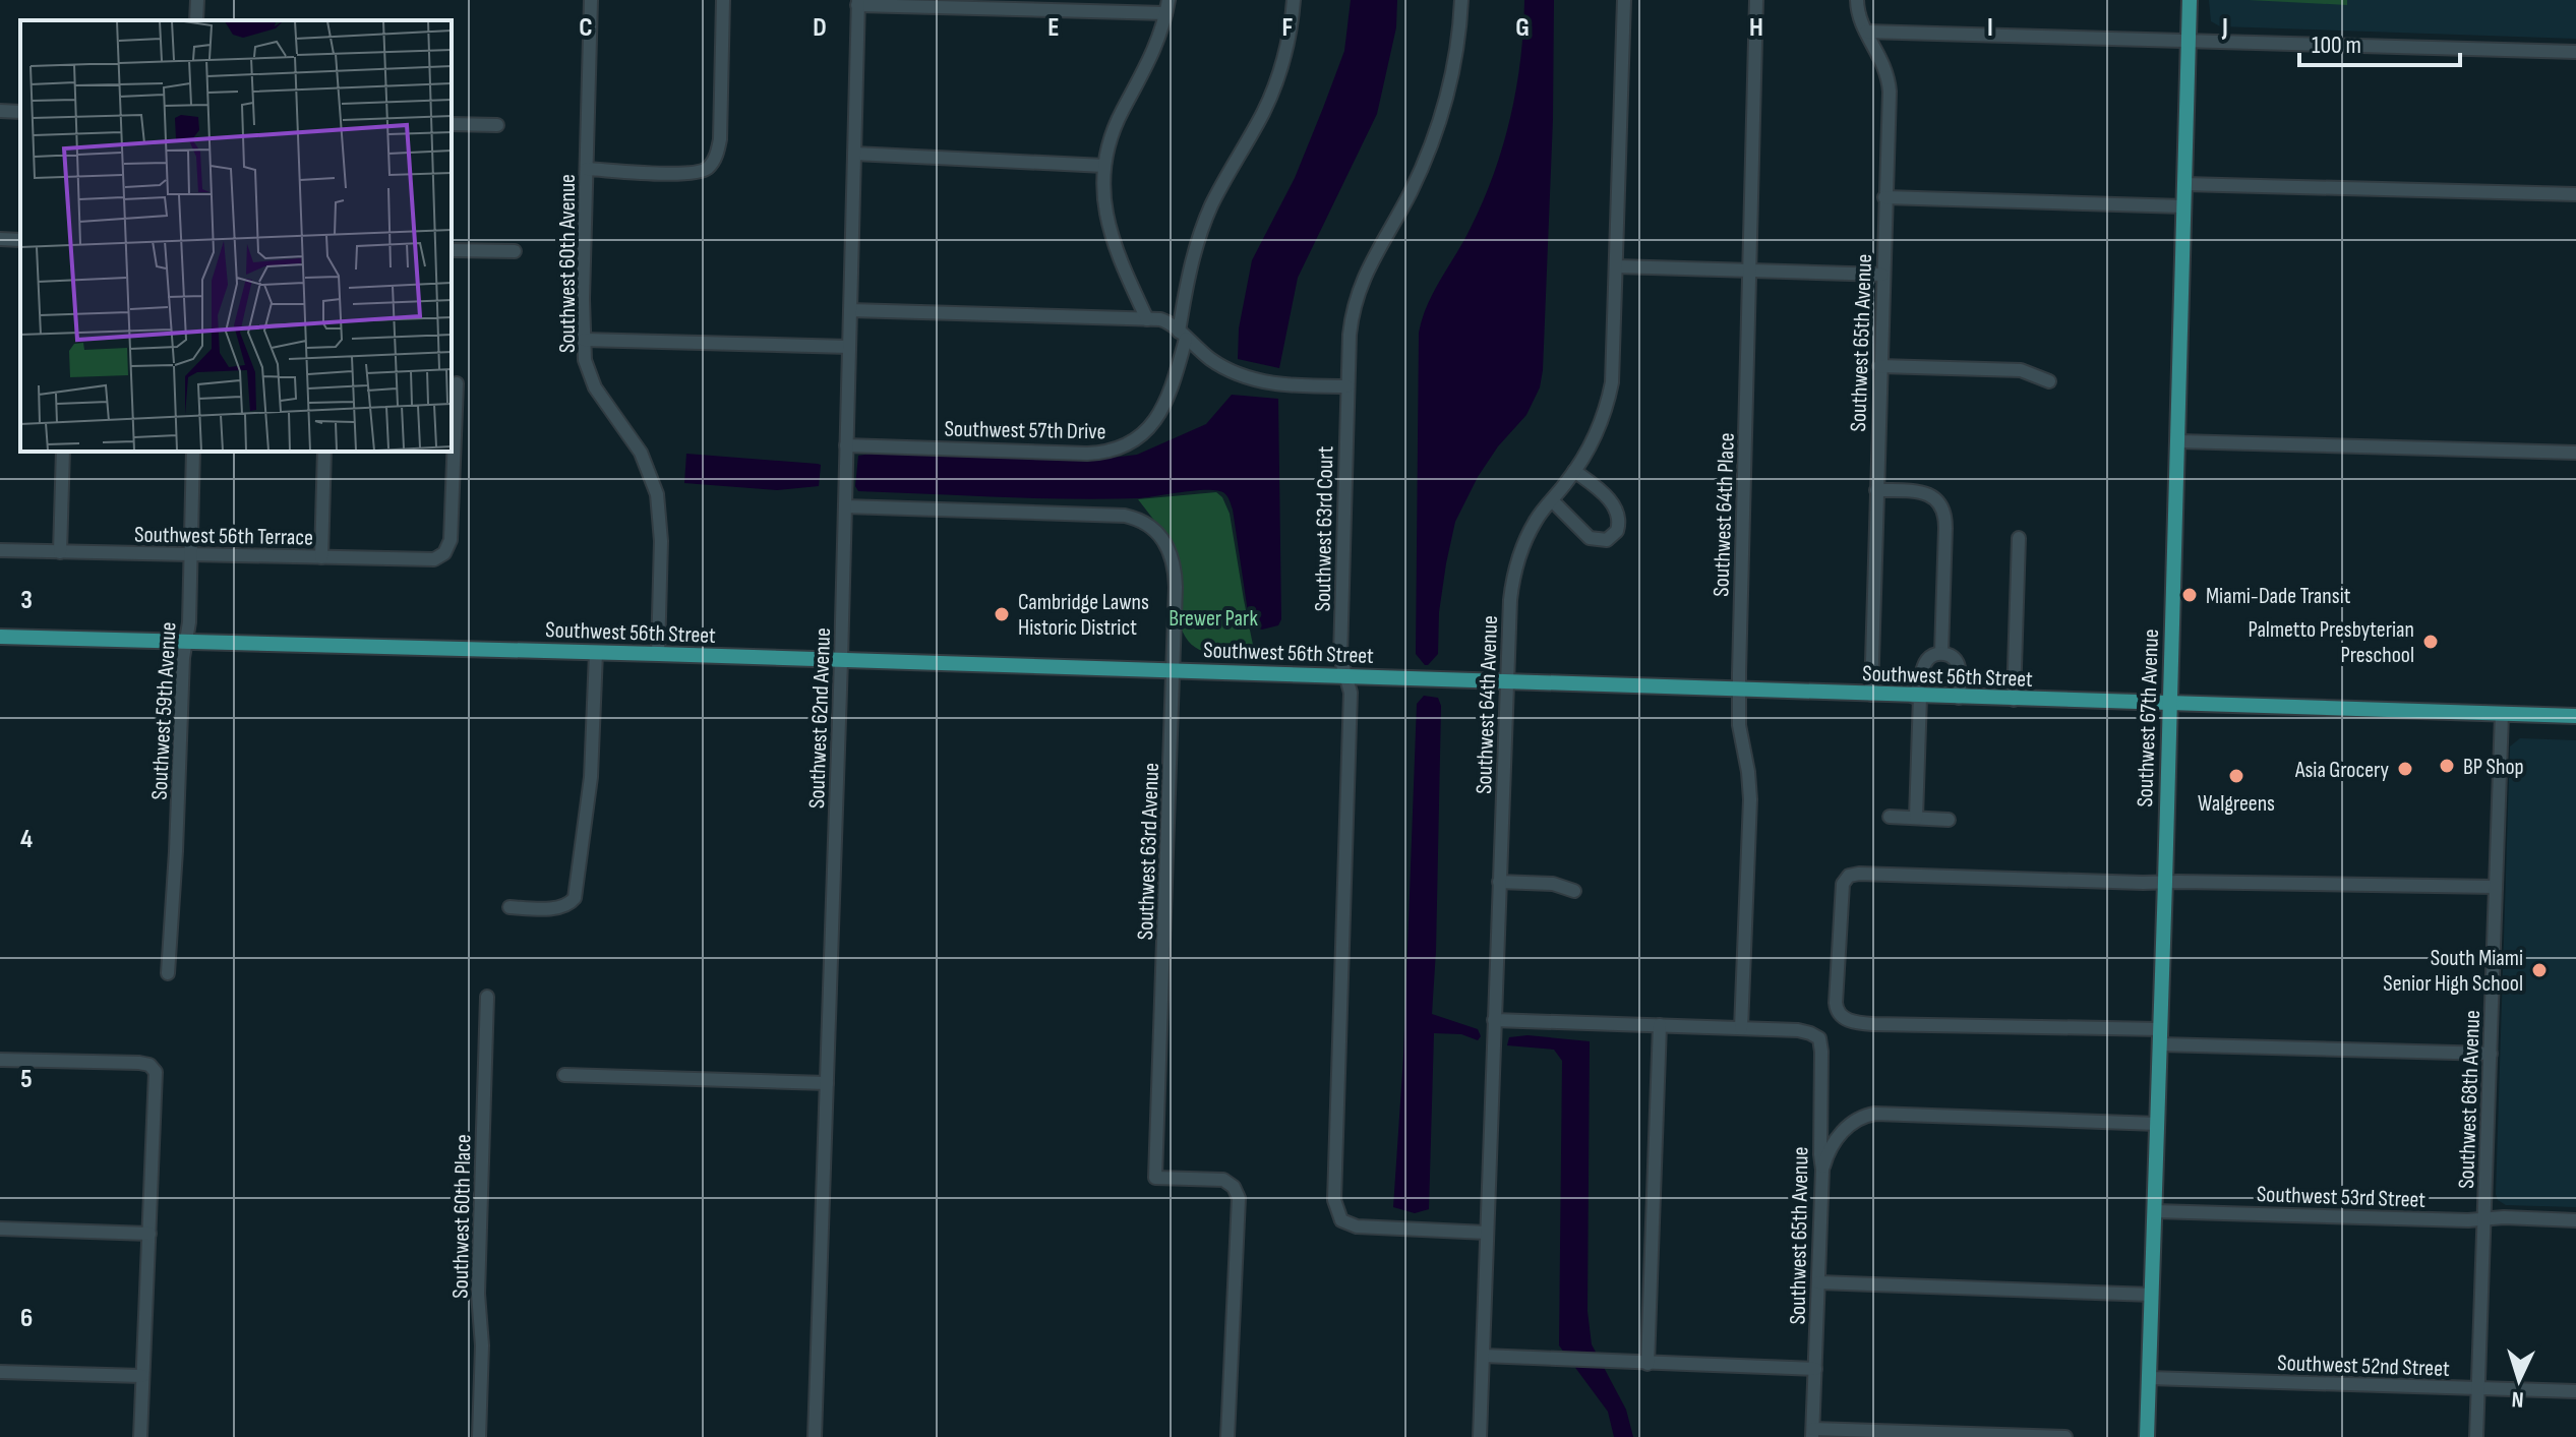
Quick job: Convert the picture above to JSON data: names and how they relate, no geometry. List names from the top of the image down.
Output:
{
  "streets": {
    "main road": ["Southwest 56th Street", "Southwest 67th Avenue"],
    "street": [
      "Southwest 60th Avenue",
      "Southwest 65th Avenue",
      "Southwest 57th Drive",
      "Southwest 64th Place",
      "Southwest 63rd Court",
      "Southwest 56th Terrace",
      "Southwest 64th Avenue",
      "Southwest 59th Avenue",
      "Southwest 62nd Avenue",
      "Southwest 63rd Avenue",
      "Southwest 68th Avenue",
      "Southwest 53rd Street",
      "Southwest 60th Place",
      "Southwest 52nd Street"
    ]
  },
  "crossings": [
    ["Southwest 60th Avenue", "Southwest 56th Street"],
    ["Southwest 65th Avenue", "Southwest 64th Place"],
    ["Southwest 65th Avenue", "Southwest 56th Street"],
    ["Southwest 57th Drive", "Southwest 62nd Avenue"],
    ["Southwest 64th Place", "Southwest 56th Street"],
    ["Southwest 63rd Court", "Southwest 56th Street"],
    ["Southwest 63rd Court", "Southwest 64th Avenue"],
    ["Southwest 56th Terrace", "Southwest 59th Avenue"],
    ["Southwest 56th Street", "Southwest 64th Avenue"],
    ["Southwest 56th Street", "Southwest 59th Avenue"],
    ["Southwest 56th Street", "Southwest 62nd Avenue"],
    ["Southwest 56th Street", "Southwest 67th Avenue"],
    ["Southwest 56th Street", "Southwest 63rd Avenue"],
    ["Southwest 56th Street", "Southwest 68th Avenue"],
    ["Southwest 62nd Avenue", "Southwest 63rd Avenue"],
    ["Southwest 67th Avenue", "Southwest 53rd Street"],
    ["Southwest 67th Avenue", "Southwest 52nd Street"],
    ["Southwest 68th Avenue", "Southwest 53rd Street"],
    ["Southwest 68th Avenue", "Southwest 52nd Street"]
  ],
  "parks": ["Brewer Park"],
  "places": [
    "Miami-Dade Transit",
    "Cambridge Lawns Historic District",
    "Palmetto Presbyterian Preschool",
    "BP Shop",
    "Asia Grocery",
    "Walgreens",
    "South Miami Senior High School"
  ],
  "scale_bar": "100 m",
  "north": "bottom",
  "grid": {
    "columns": [
      "C",
      "D",
      "E",
      "F",
      "G",
      "H",
      "I",
      "J"
    ],
    "rows": [
      "3",
      "4",
      "5",
      "6"
    ]
  }
}
